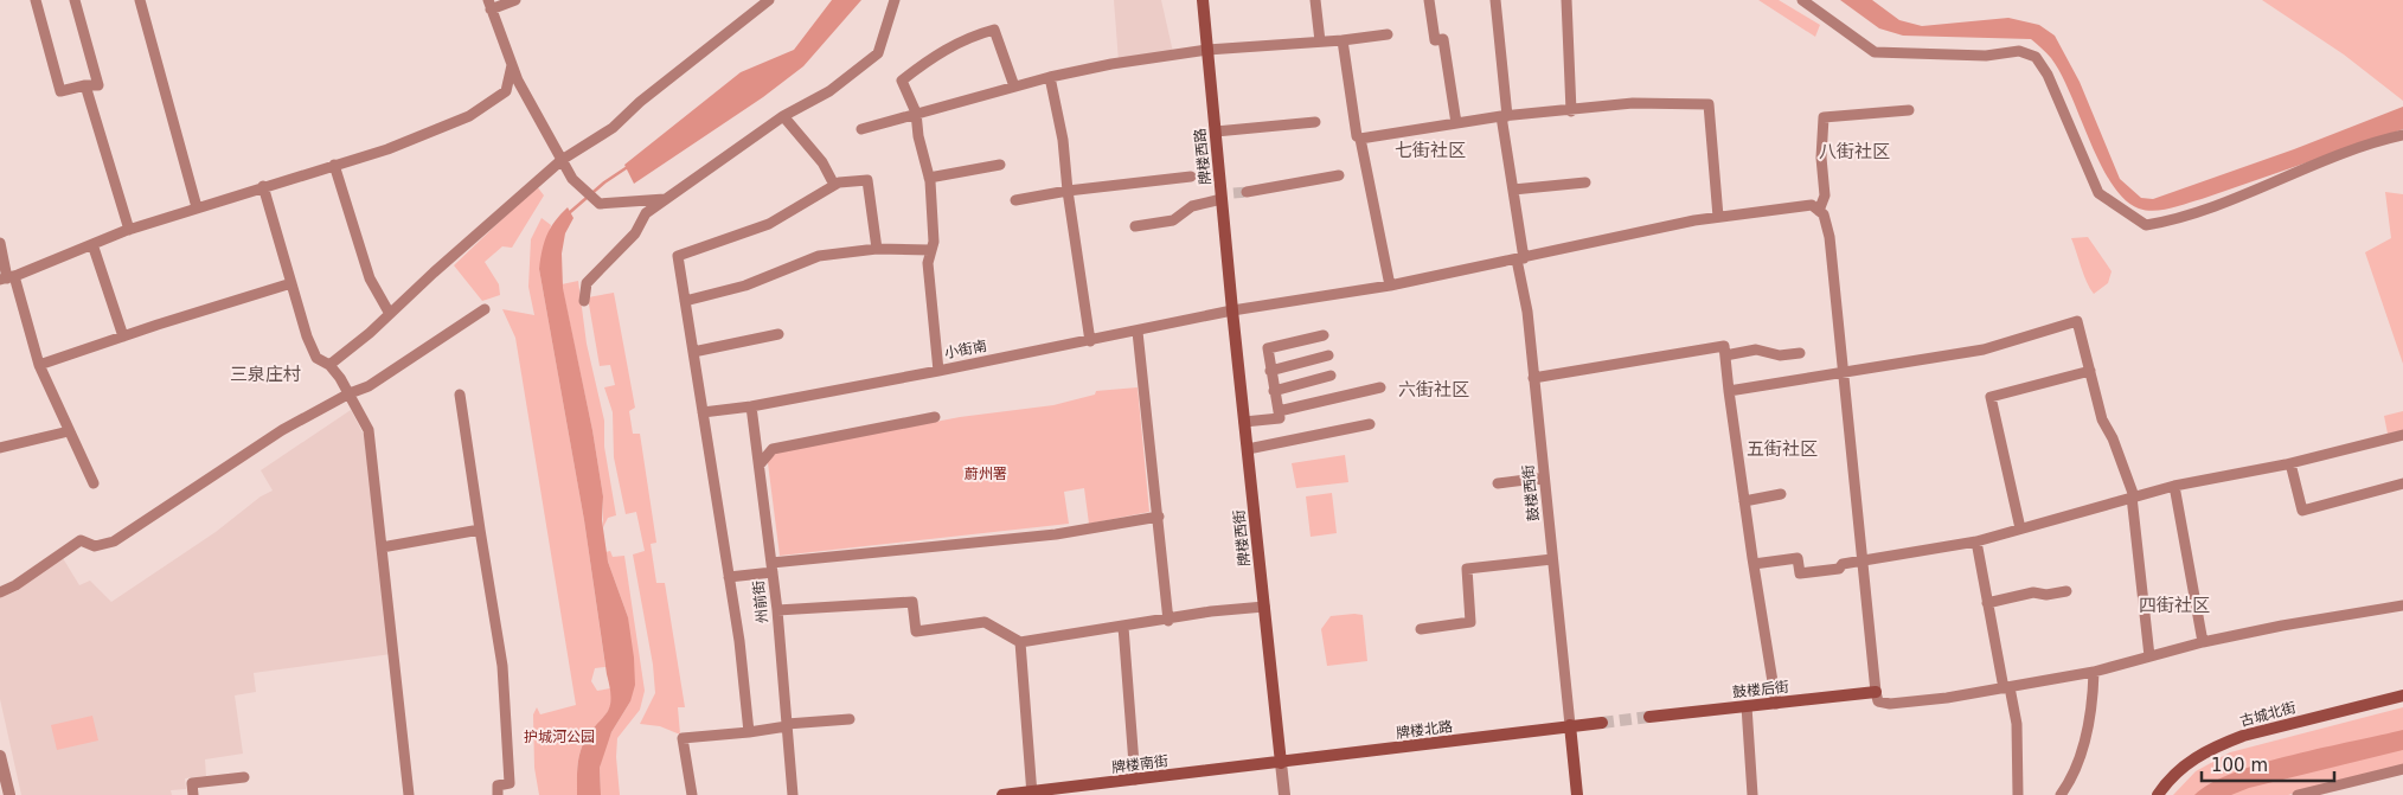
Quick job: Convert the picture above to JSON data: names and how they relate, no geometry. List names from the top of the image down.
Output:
{
  "streets": {
    "main road": [
      "牌楼西路",
      "牌楼西街",
      "鼓楼后街",
      "古城北街",
      "牌楼北路",
      "牌楼南街"
    ],
    "street": ["小街南", "鼓楼西街", "州前街"]
  },
  "crossings": [
    ["牌楼西路", "小街南"],
    ["牌楼西路", "牌楼西街"],
    ["小街南", "鼓楼西街"],
    ["小街南", "牌楼西街"],
    ["小街南", "州前街"],
    ["鼓楼西街", "牌楼北路"],
    ["牌楼西街", "牌楼北路"],
    ["牌楼西街", "牌楼南街"],
    ["牌楼北路", "牌楼南街"]
  ],
  "districts": [
    "七街社区",
    "八街社区",
    "三泉庄村",
    "六街社区",
    "五街社区",
    "四街社区"
  ],
  "parks": ["蔚州署", "护城河公园"],
  "scale_bar": "100 m"
}
